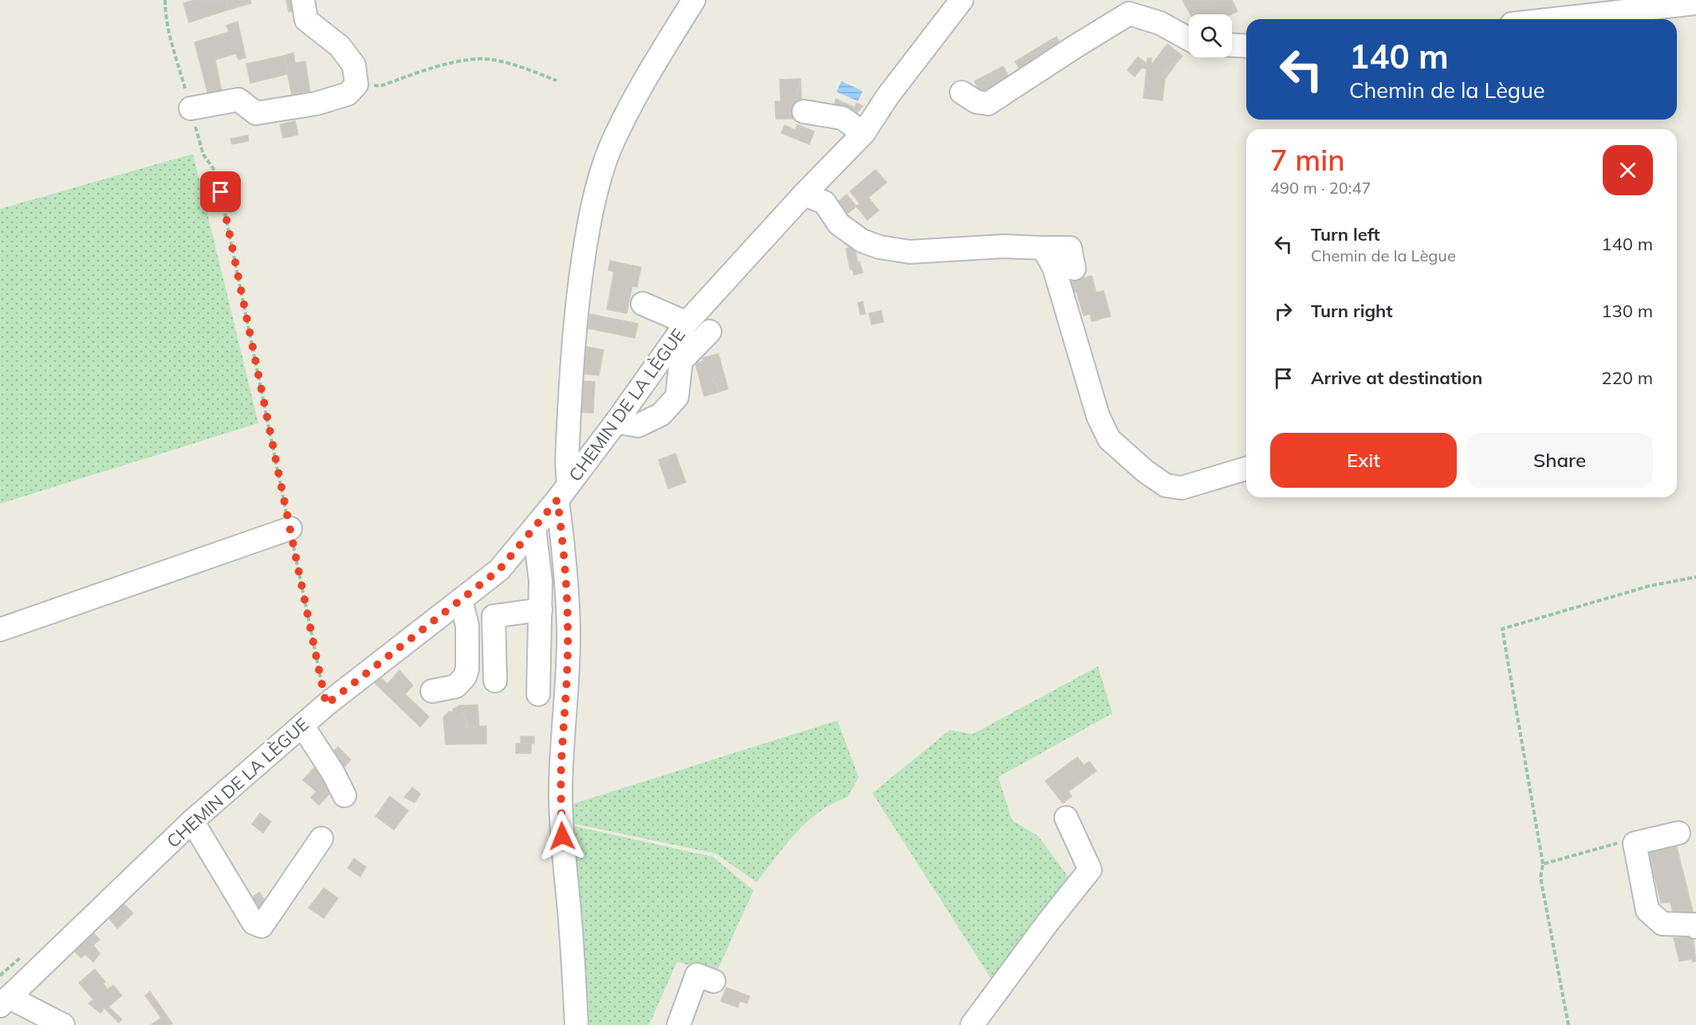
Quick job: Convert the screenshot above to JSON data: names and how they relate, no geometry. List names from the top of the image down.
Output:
{
  "streets": {
    "street": ["CHEMIN DE LA LÈGUE"]
  },
  "page": {
    "turn": ["140 m", "Chemin de la Lègue"],
    "heading": ["7 min", "490 m · 20:47"],
    "list": [
      {
        "name": "Turn left",
        "note": "Chemin de la Lègue",
        "value": "140 m"
      },
      {
        "name": "Turn right",
        "value": "130 m"
      },
      {
        "name": "Arrive at destination",
        "value": "220 m"
      }
    ],
    "buttons": ["Exit", "Share"]
  }
}
